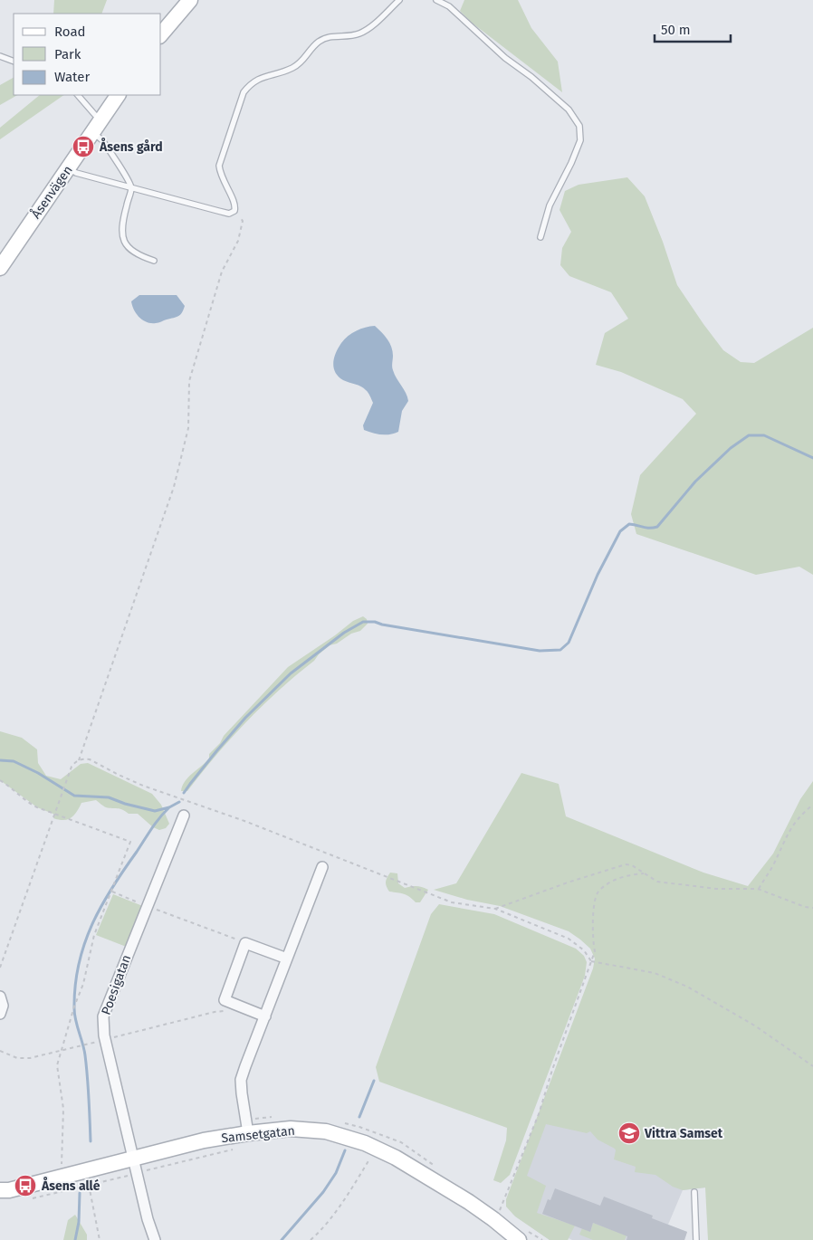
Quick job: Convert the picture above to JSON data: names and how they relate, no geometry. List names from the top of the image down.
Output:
{
  "streets": {
    "street": ["Åsenvägen", "Poesigatan", "Samsetgatan"]
  },
  "crossings": [
    ["Poesigatan", "Samsetgatan"]
  ],
  "places": {
    "bus stop": ["Åsens gård", "Åsens allé"],
    "school or university": ["Vittra Samset"]
  },
  "legend": ["Road", "Park", "Water"],
  "scale_bar": "50 m"
}
